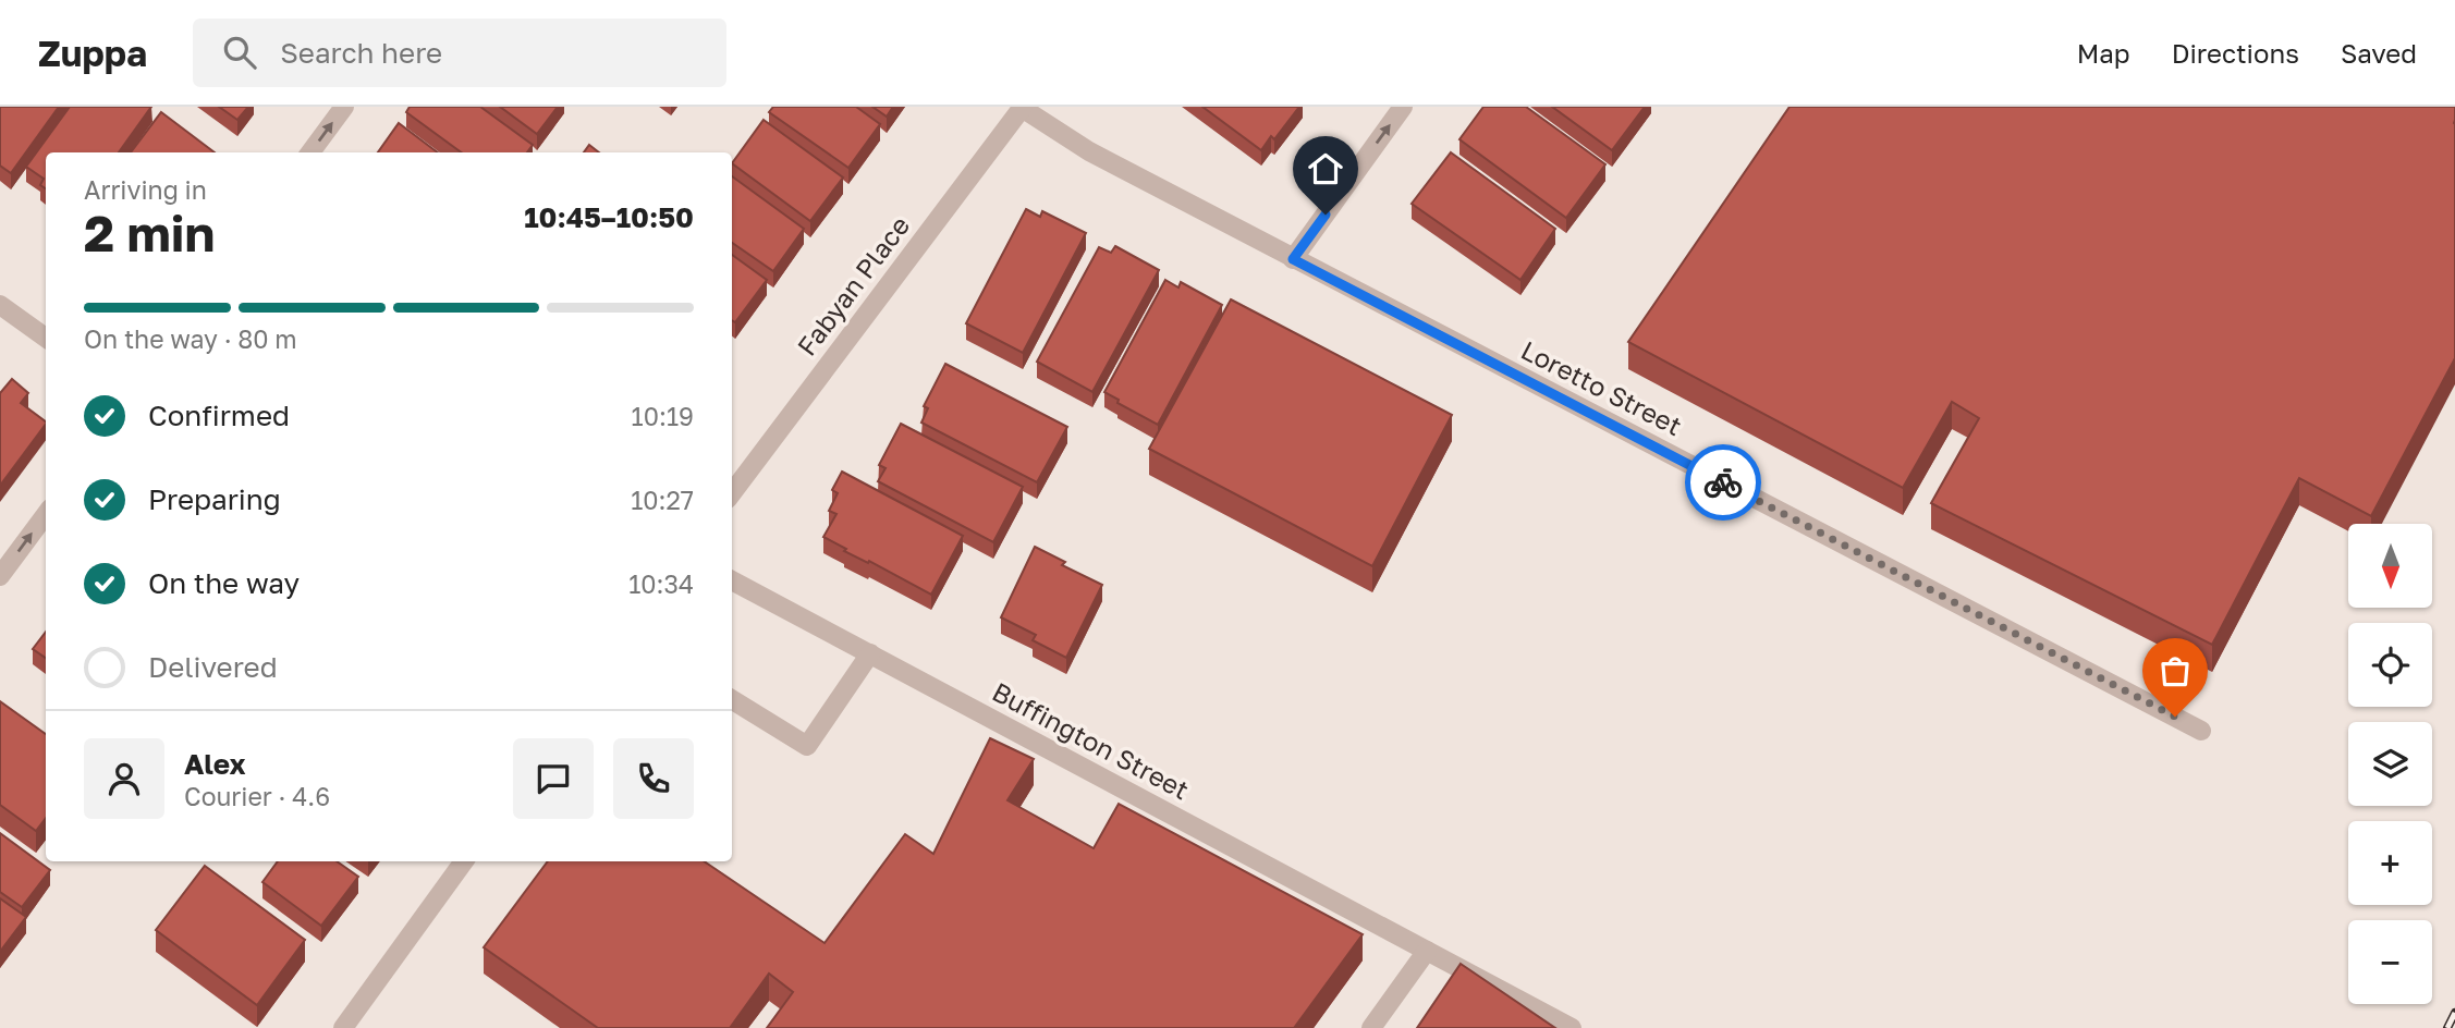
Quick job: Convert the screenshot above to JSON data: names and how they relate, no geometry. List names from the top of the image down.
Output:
{
  "streets": {
    "street": ["Fabyan Place", "Loretto Street", "Buffington Street"]
  },
  "crossings": [
    ["Fabyan Place", "Loretto Street"]
  ],
  "north": "bottom",
  "page": {
    "header": "Zuppa",
    "search": "Search here",
    "nav": ["Map", "Directions", "Saved"],
    "heading": ["2 min", "Arriving in", "10:45–10:50"],
    "panel": ["Alex", "Courier · 4.6"],
    "bar": "On the way · 80 m",
    "list": [
      ["Confirmed", "10:19"],
      ["Preparing", "10:27"],
      ["On the way", "10:34"],
      "Delivered"
    ],
    "map_buttons": ["+", "−"]
  }
}
